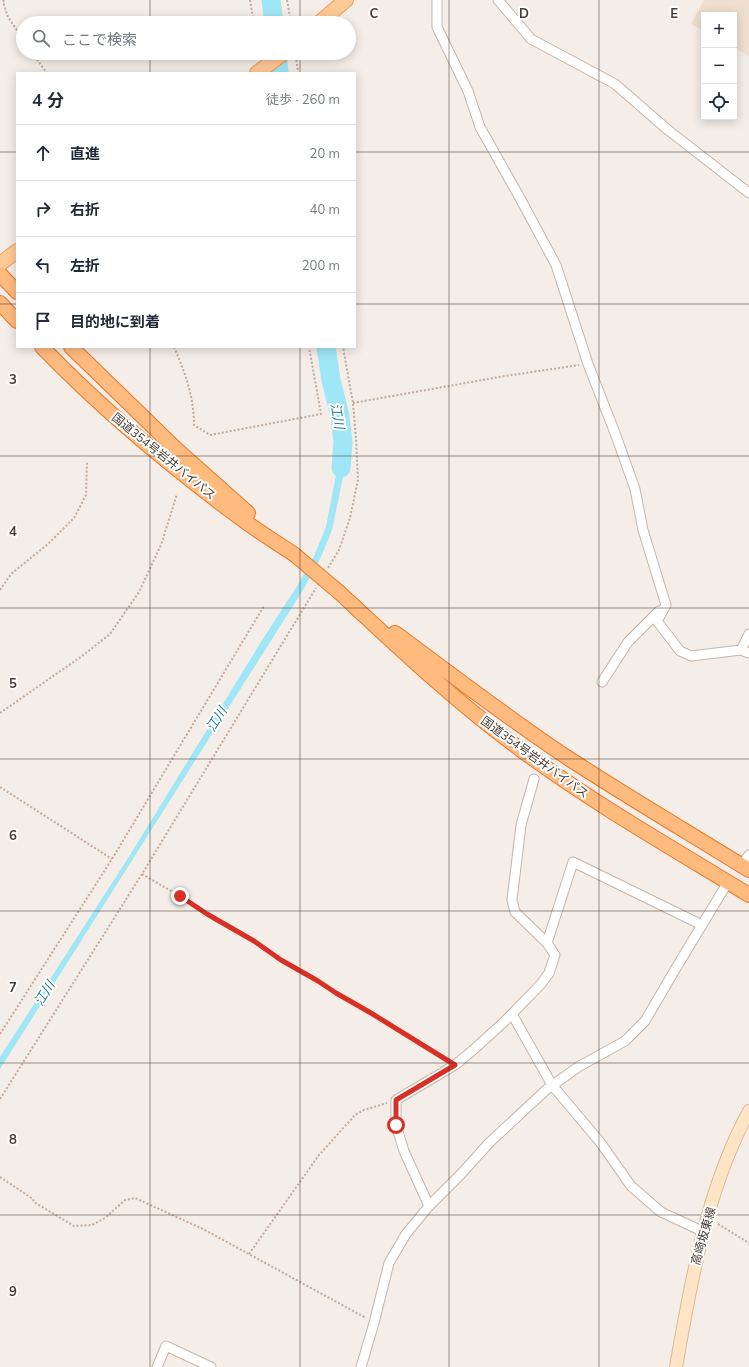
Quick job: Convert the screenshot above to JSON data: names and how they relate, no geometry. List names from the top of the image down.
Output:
{
  "streets": {
    "highway": ["国道354号岩井バイパス"],
    "main road": ["高崎坂東線"]
  },
  "water": ["江川"],
  "page": {
    "map_buttons": ["+", "−"],
    "search": "ここで検索",
    "heading": ["4 分", "徒歩 · 260 m"],
    "list": [
      ["直進", "20 m"],
      ["右折", "40 m"],
      ["左折", "200 m"],
      "目的地に到着"
    ]
  },
  "grid": {
    "columns": ["C", "D", "E"],
    "rows": [
      "3",
      "4",
      "5",
      "6",
      "7",
      "8",
      "9"
    ]
  }
}
